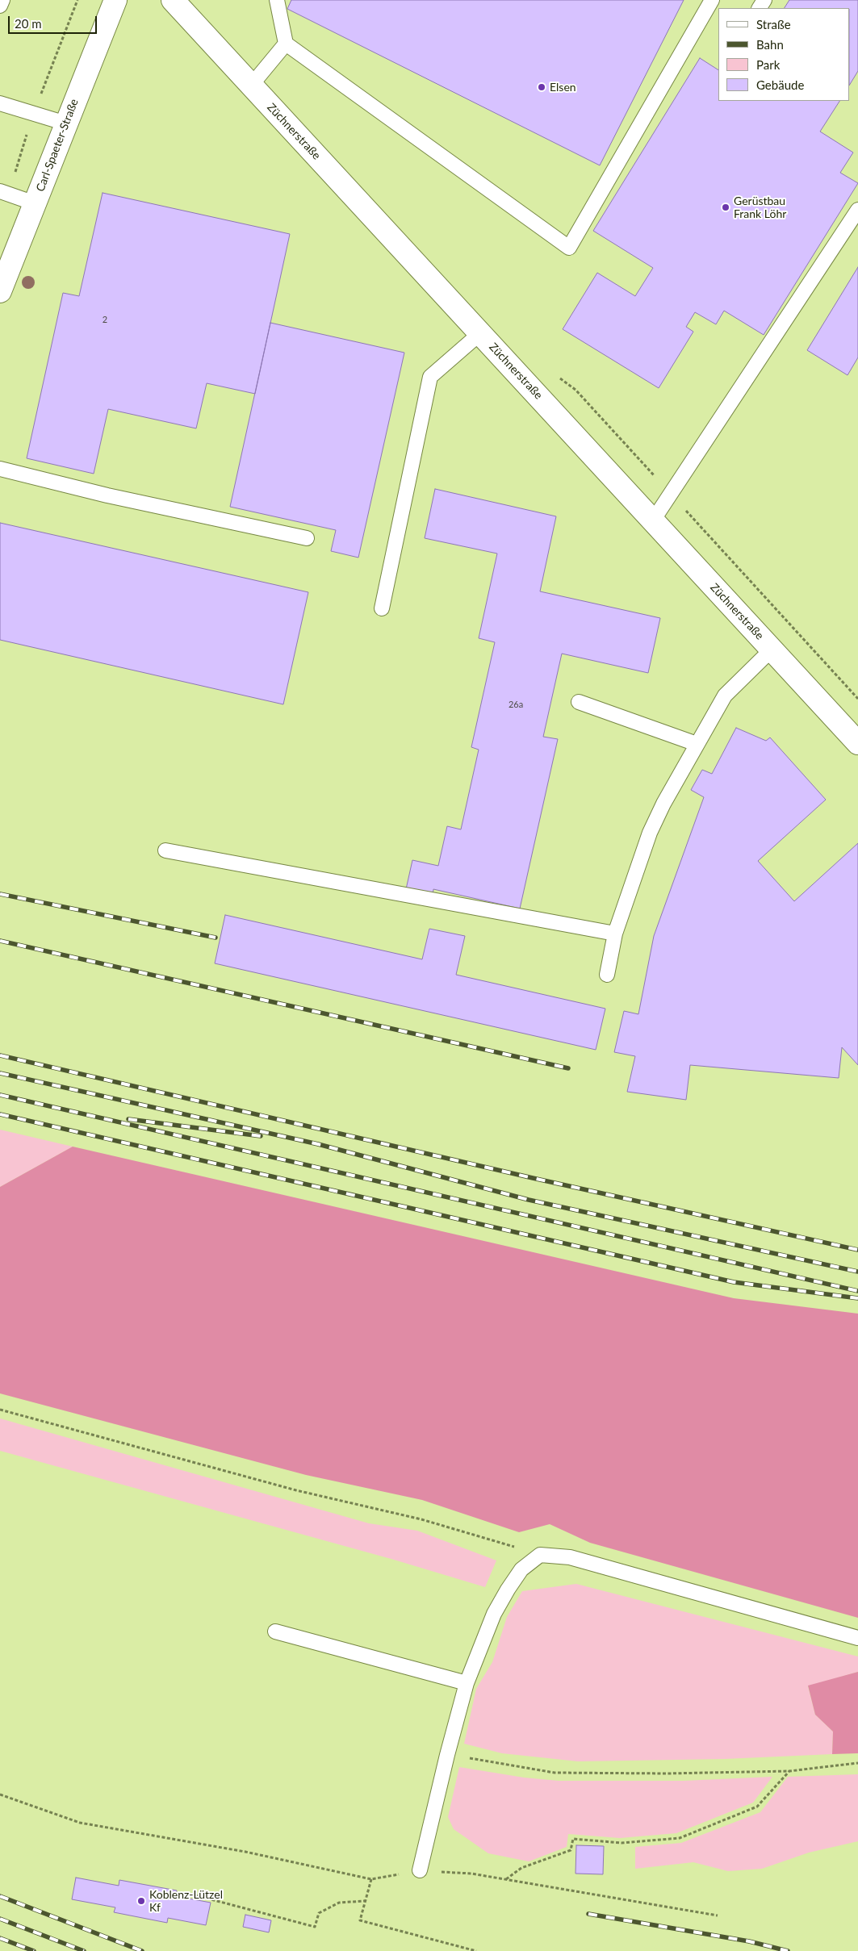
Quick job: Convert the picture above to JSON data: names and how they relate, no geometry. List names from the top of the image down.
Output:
{
  "streets": {
    "street": ["Züchnerstraße", "Carl-Spaeter-Straße"]
  },
  "places": ["Elsen", "Gerüstbau Frank Löhr", "Koblenz-Lützel Kf"],
  "house_numbers": ["2", "26a"],
  "legend": [
    "Straße",
    "Bahn",
    "Park",
    "Gebäude"
  ],
  "scale_bar": "20 m"
}
